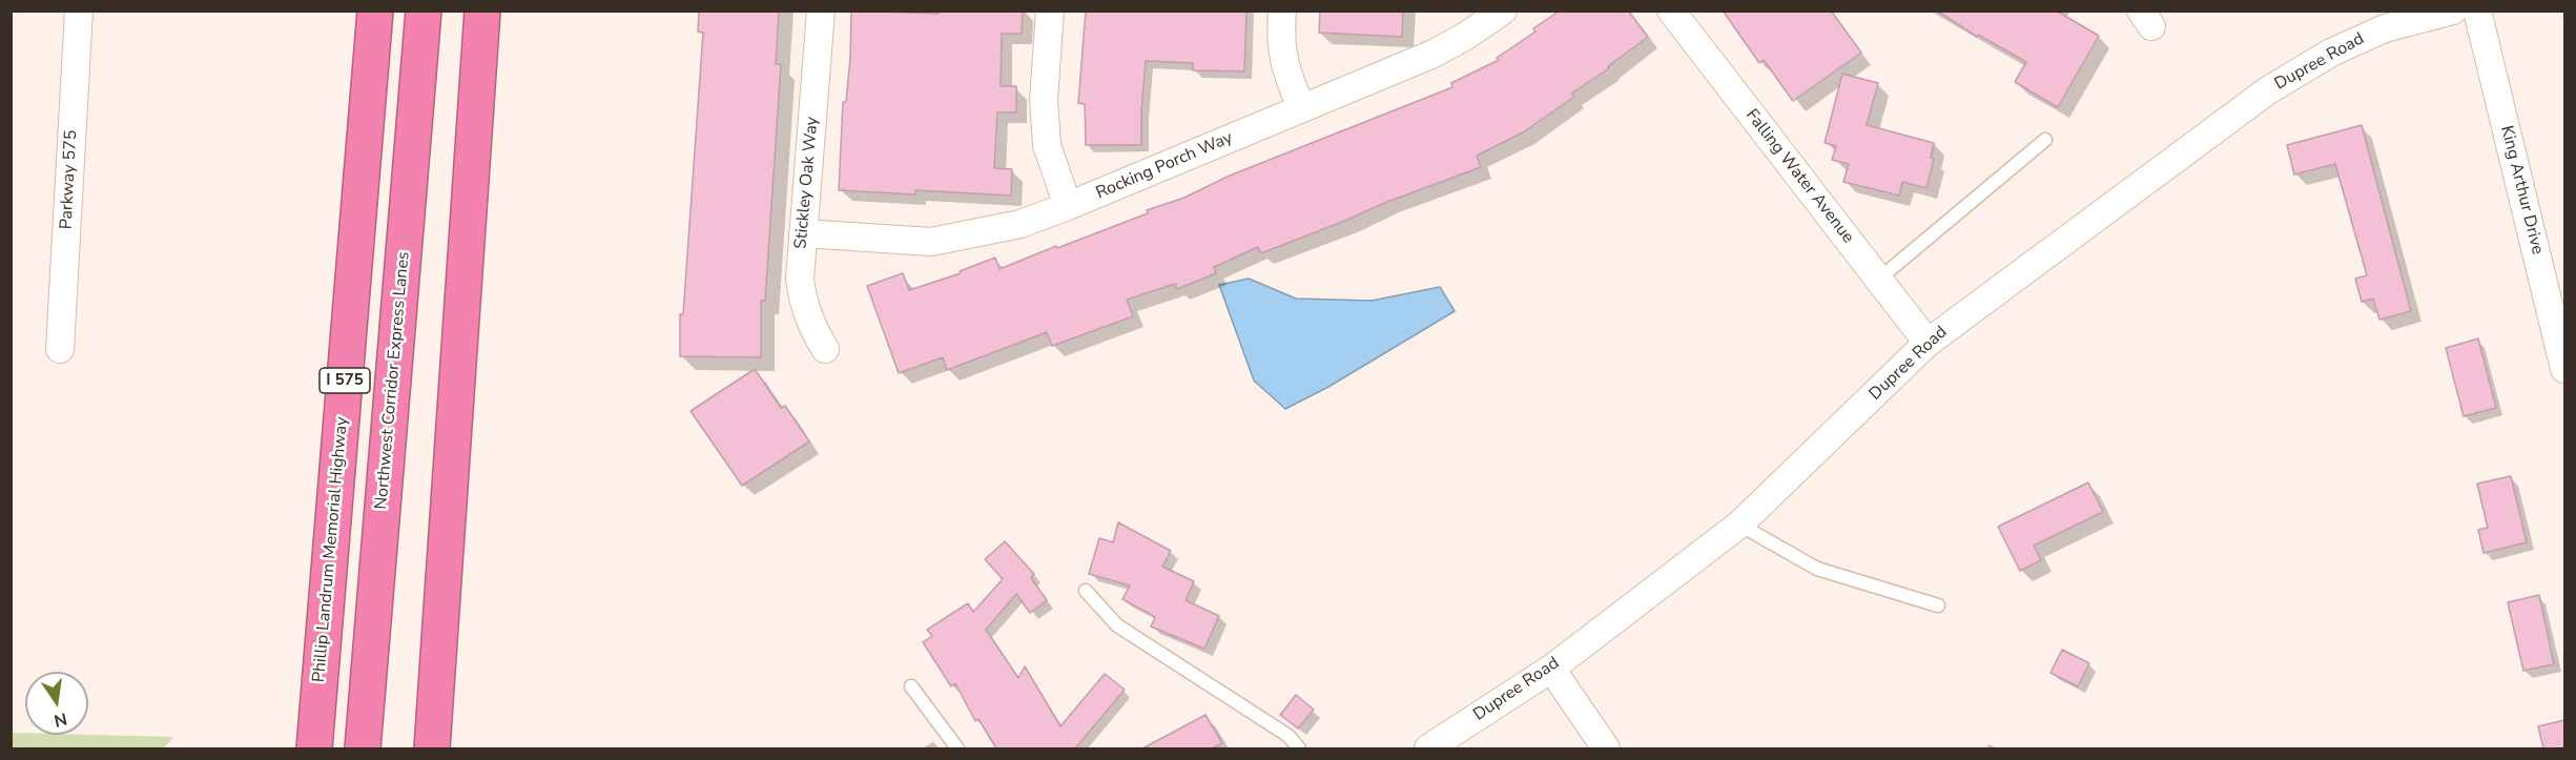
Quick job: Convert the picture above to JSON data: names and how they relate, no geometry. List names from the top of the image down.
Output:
{
  "streets": {
    "highway": ["I 575", "Northwest Corridor Express Lanes", "Phillip Landrum Memorial Highway"],
    "street": [
      "Dupree Road",
      "Rocking Porch Way",
      "Falling Water Avenue",
      "Parkway 575",
      "Stickley Oak Way",
      "King Arthur Drive"
    ]
  },
  "crossings": [
    ["Dupree Road", "Falling Water Avenue"],
    ["Rocking Porch Way", "Stickley Oak Way"]
  ],
  "north": "bottom"
}
